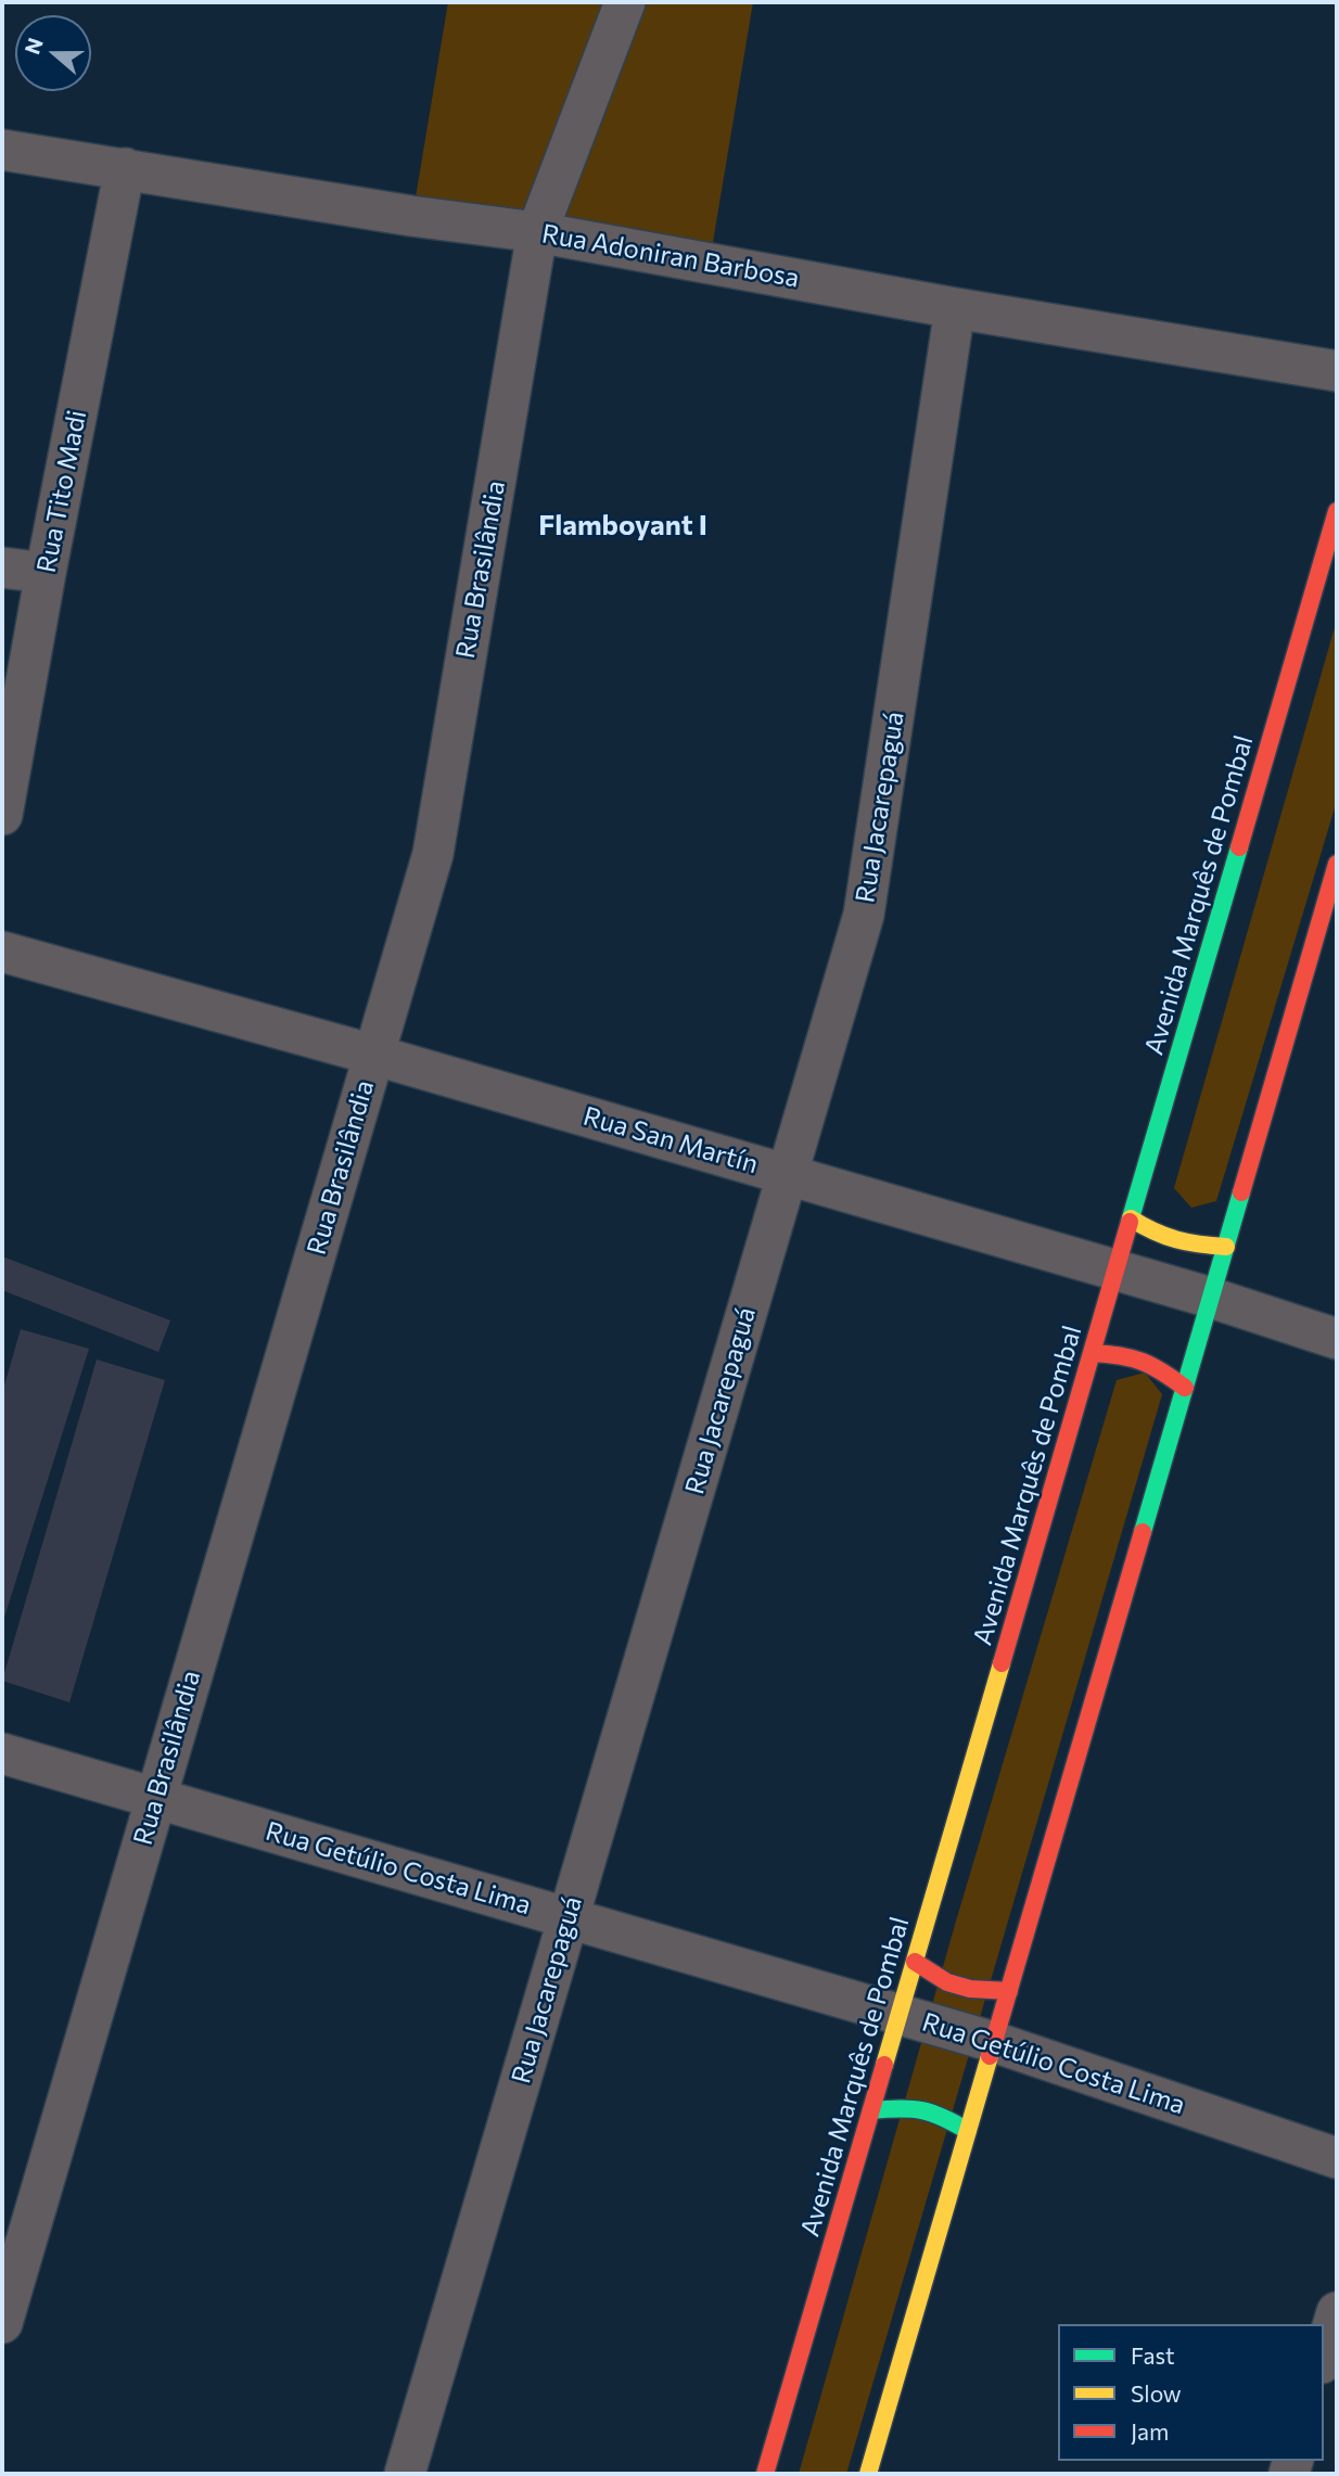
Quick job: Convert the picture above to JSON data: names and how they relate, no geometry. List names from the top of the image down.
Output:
{
  "streets": {
    "main road": ["Avenida Marquês de Pombal"],
    "street": [
      "Rua Adoniran Barbosa",
      "Rua Tito Madi",
      "Rua Brasilândia",
      "Rua Jacarepaguá",
      "Rua San Martín",
      "Rua Getúlio Costa Lima"
    ]
  },
  "crossings": [
    ["Rua Adoniran Barbosa", "Rua Tito Madi"],
    ["Rua Adoniran Barbosa", "Rua Brasilândia"],
    ["Rua Adoniran Barbosa", "Rua Jacarepaguá"],
    ["Rua Brasilândia", "Rua San Martín"],
    ["Rua Brasilândia", "Rua Getúlio Costa Lima"],
    ["Rua Jacarepaguá", "Rua San Martín"],
    ["Rua Jacarepaguá", "Rua Getúlio Costa Lima"],
    ["Avenida Marquês de Pombal", "Rua San Martín"],
    ["Avenida Marquês de Pombal", "Rua Getúlio Costa Lima"]
  ],
  "districts": ["Flamboyant I"],
  "legend": ["Fast", "Slow", "Jam"],
  "north": "left"
}
